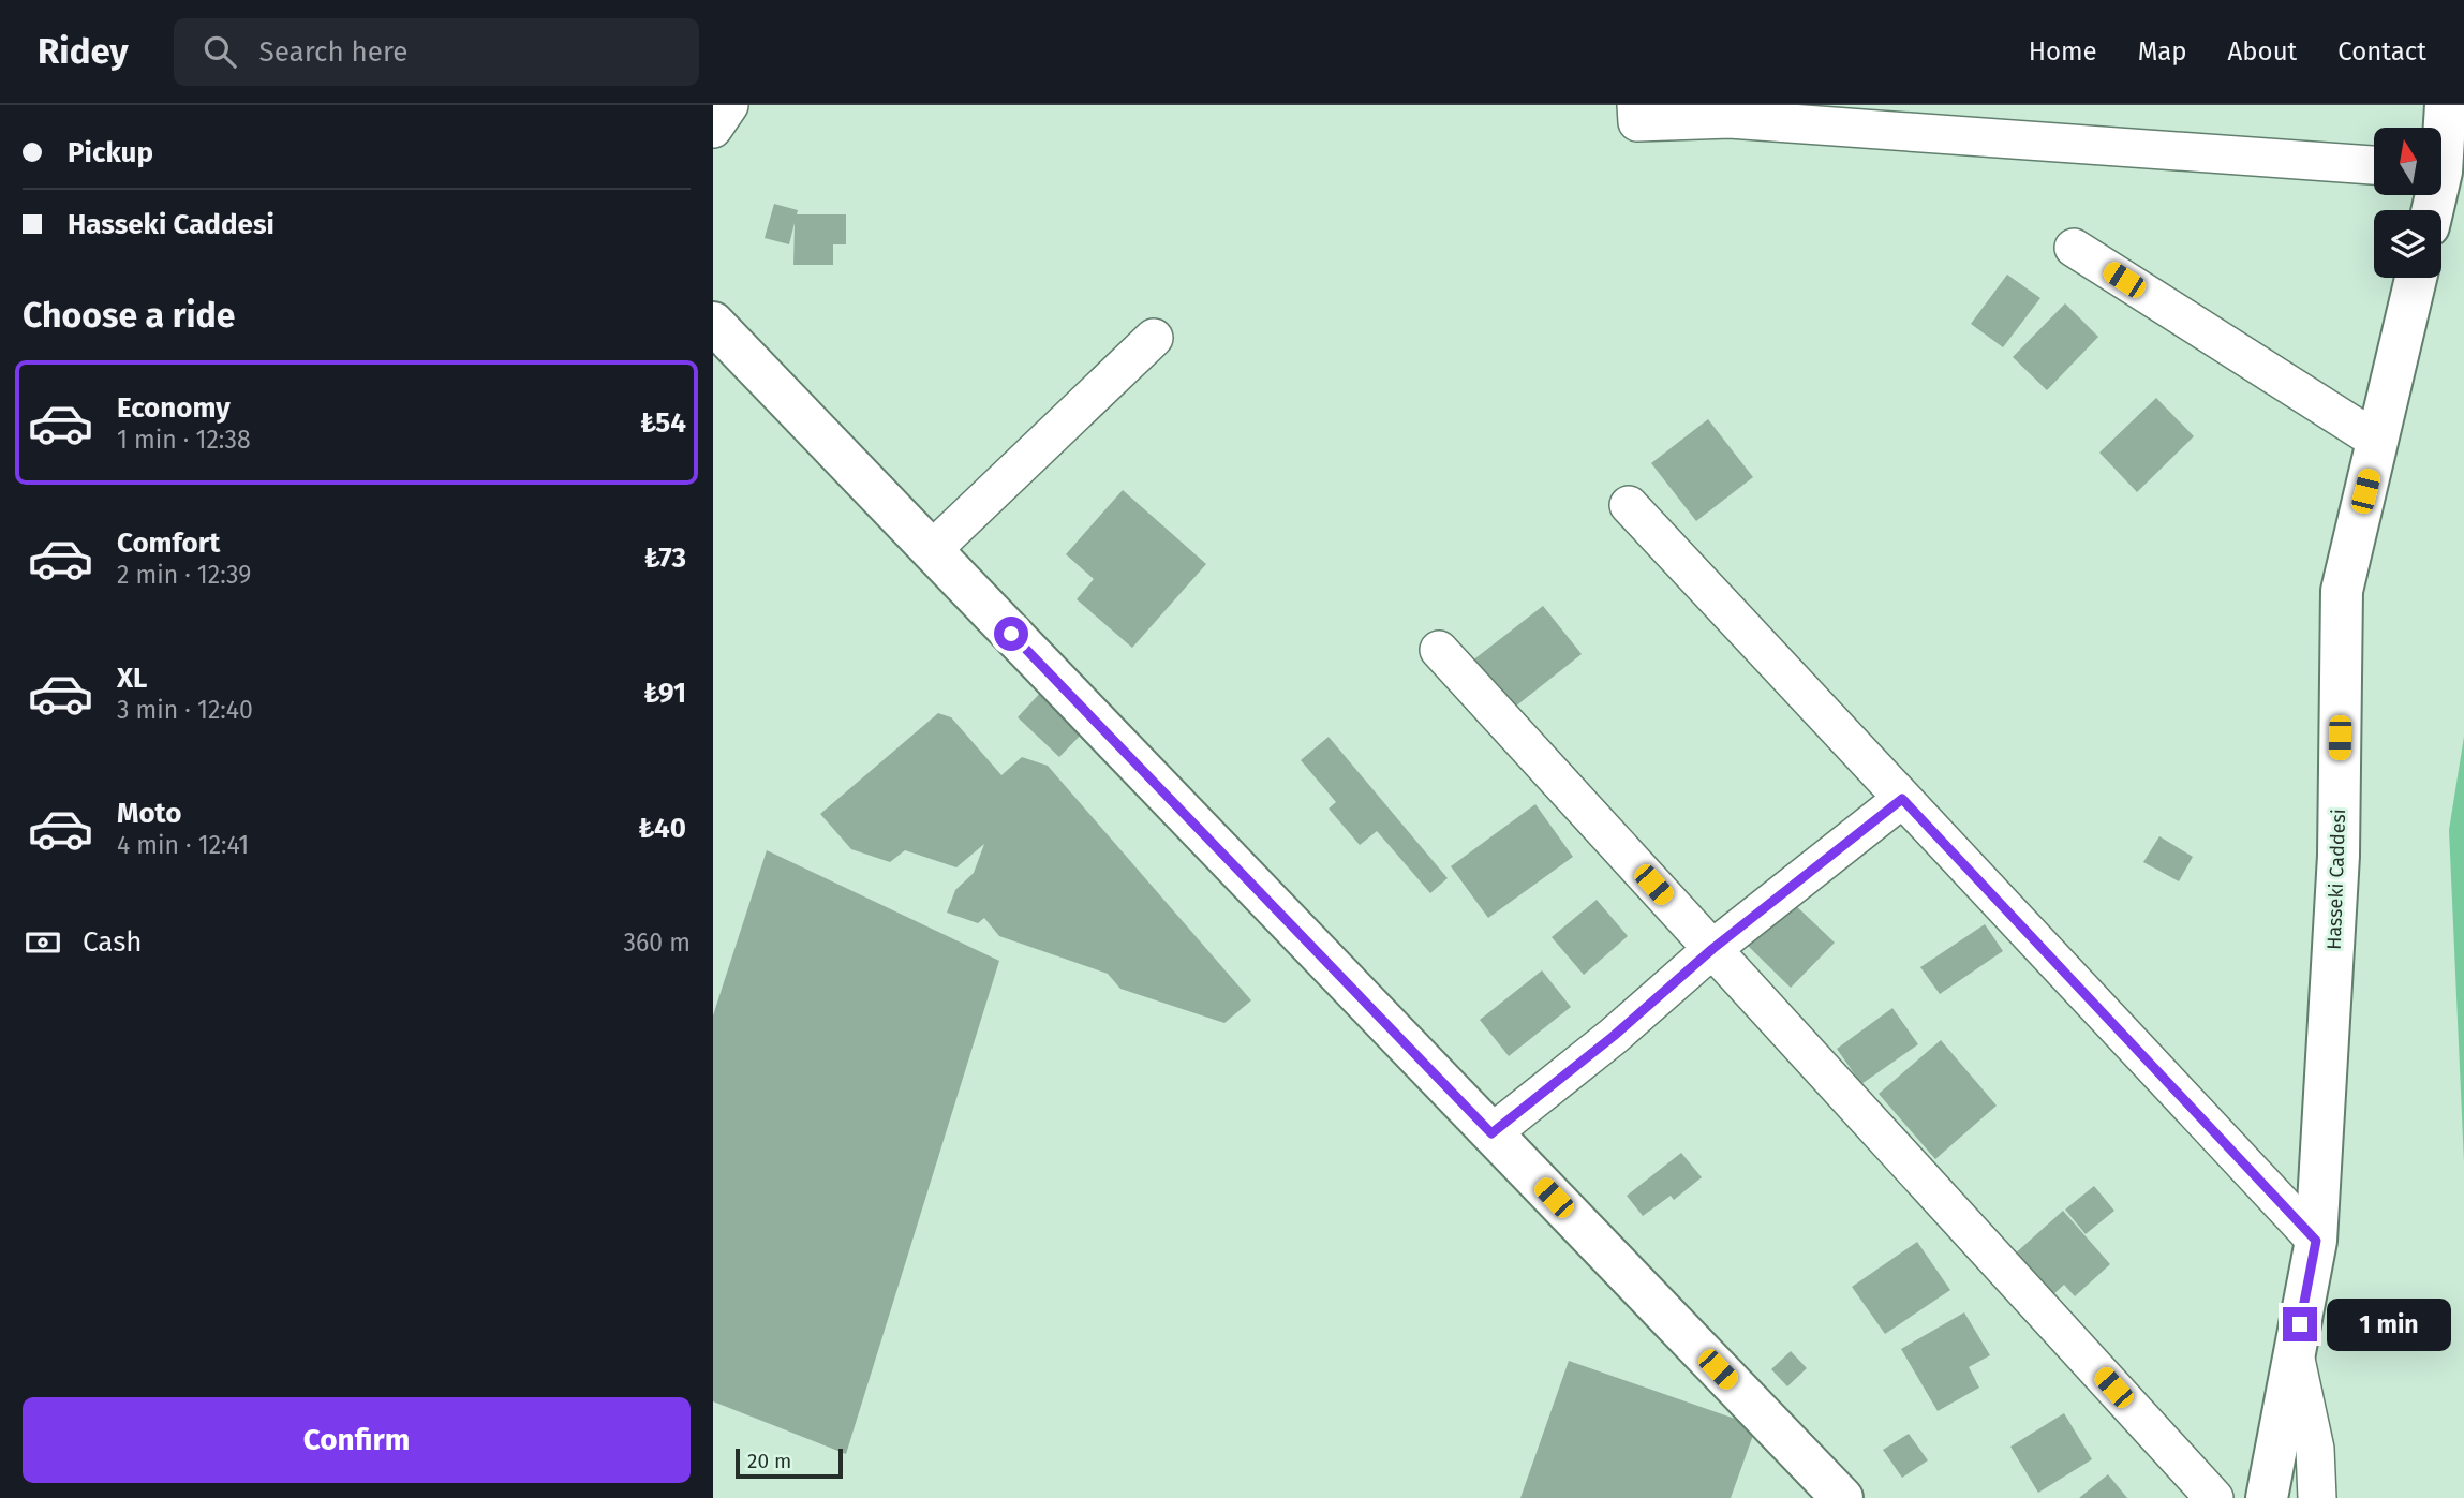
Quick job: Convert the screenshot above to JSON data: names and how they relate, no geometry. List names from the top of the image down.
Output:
{
  "streets": {
    "street": ["Hasseki Caddesi"]
  },
  "scale_bar": "20 m",
  "north": "top",
  "page": {
    "header": "Ridey",
    "search": "Search here",
    "nav": [
      "Home",
      "Map",
      "About",
      "Contact"
    ],
    "banner": ["Pickup", "Hasseki Caddesi"],
    "heading": "Choose a ride",
    "list": [
      {
        "name": "Economy",
        "note": "1 min · 12:38",
        "value": "₺54"
      },
      {
        "name": "Comfort",
        "note": "2 min · 12:39",
        "value": "₺73"
      },
      {
        "name": "XL",
        "note": "3 min · 12:40",
        "value": "₺91"
      },
      {
        "name": "Moto",
        "note": "4 min · 12:41",
        "value": "₺40"
      }
    ],
    "pay": ["Cash", "360 m"],
    "bubble": "1 min",
    "buttons": "Confirm",
    "scale": "20 m"
  }
}
